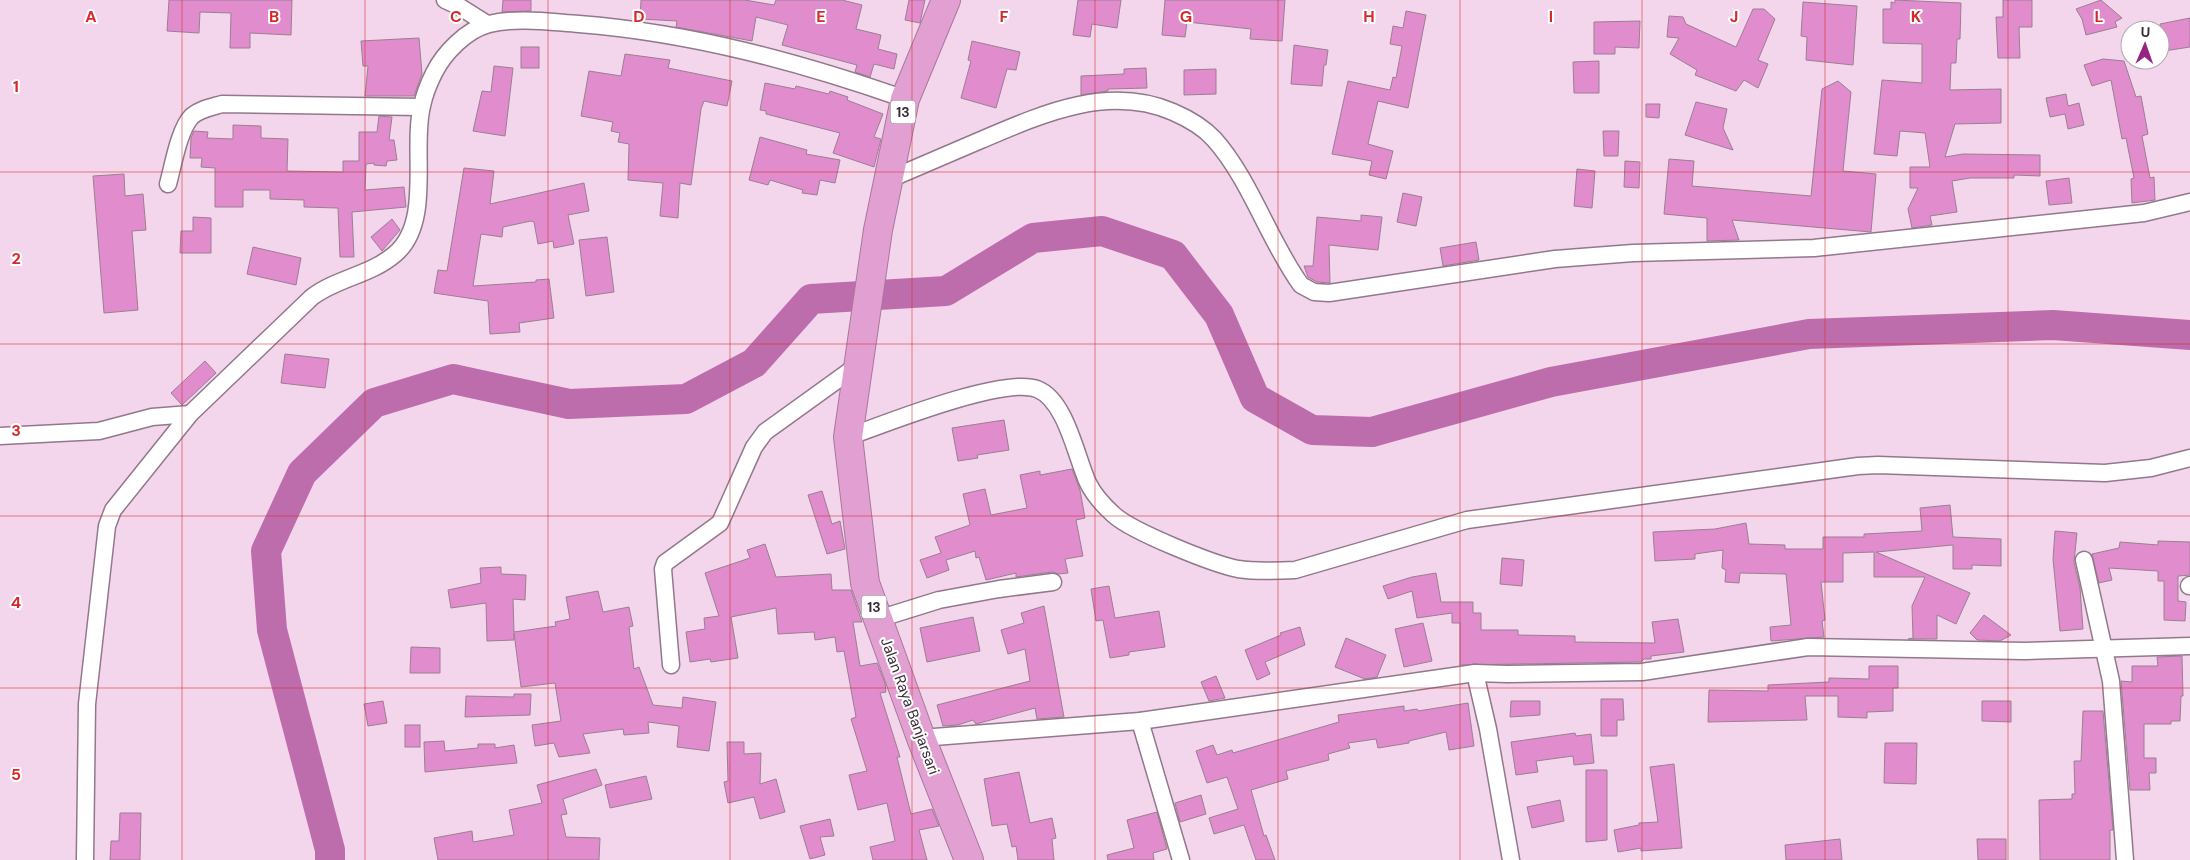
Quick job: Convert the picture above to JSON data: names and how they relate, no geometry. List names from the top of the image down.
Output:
{
  "streets": {
    "highway": ["13", "Jalan Raya Banjarsari"]
  },
  "crossings": [
    ["13", "Jalan Raya Banjarsari"]
  ],
  "north": "top",
  "grid": {
    "columns": [
      "A",
      "B",
      "C",
      "D",
      "E",
      "F",
      "G",
      "H",
      "I",
      "J",
      "K",
      "L"
    ],
    "rows": [
      "1",
      "2",
      "3",
      "4",
      "5"
    ]
  }
}
